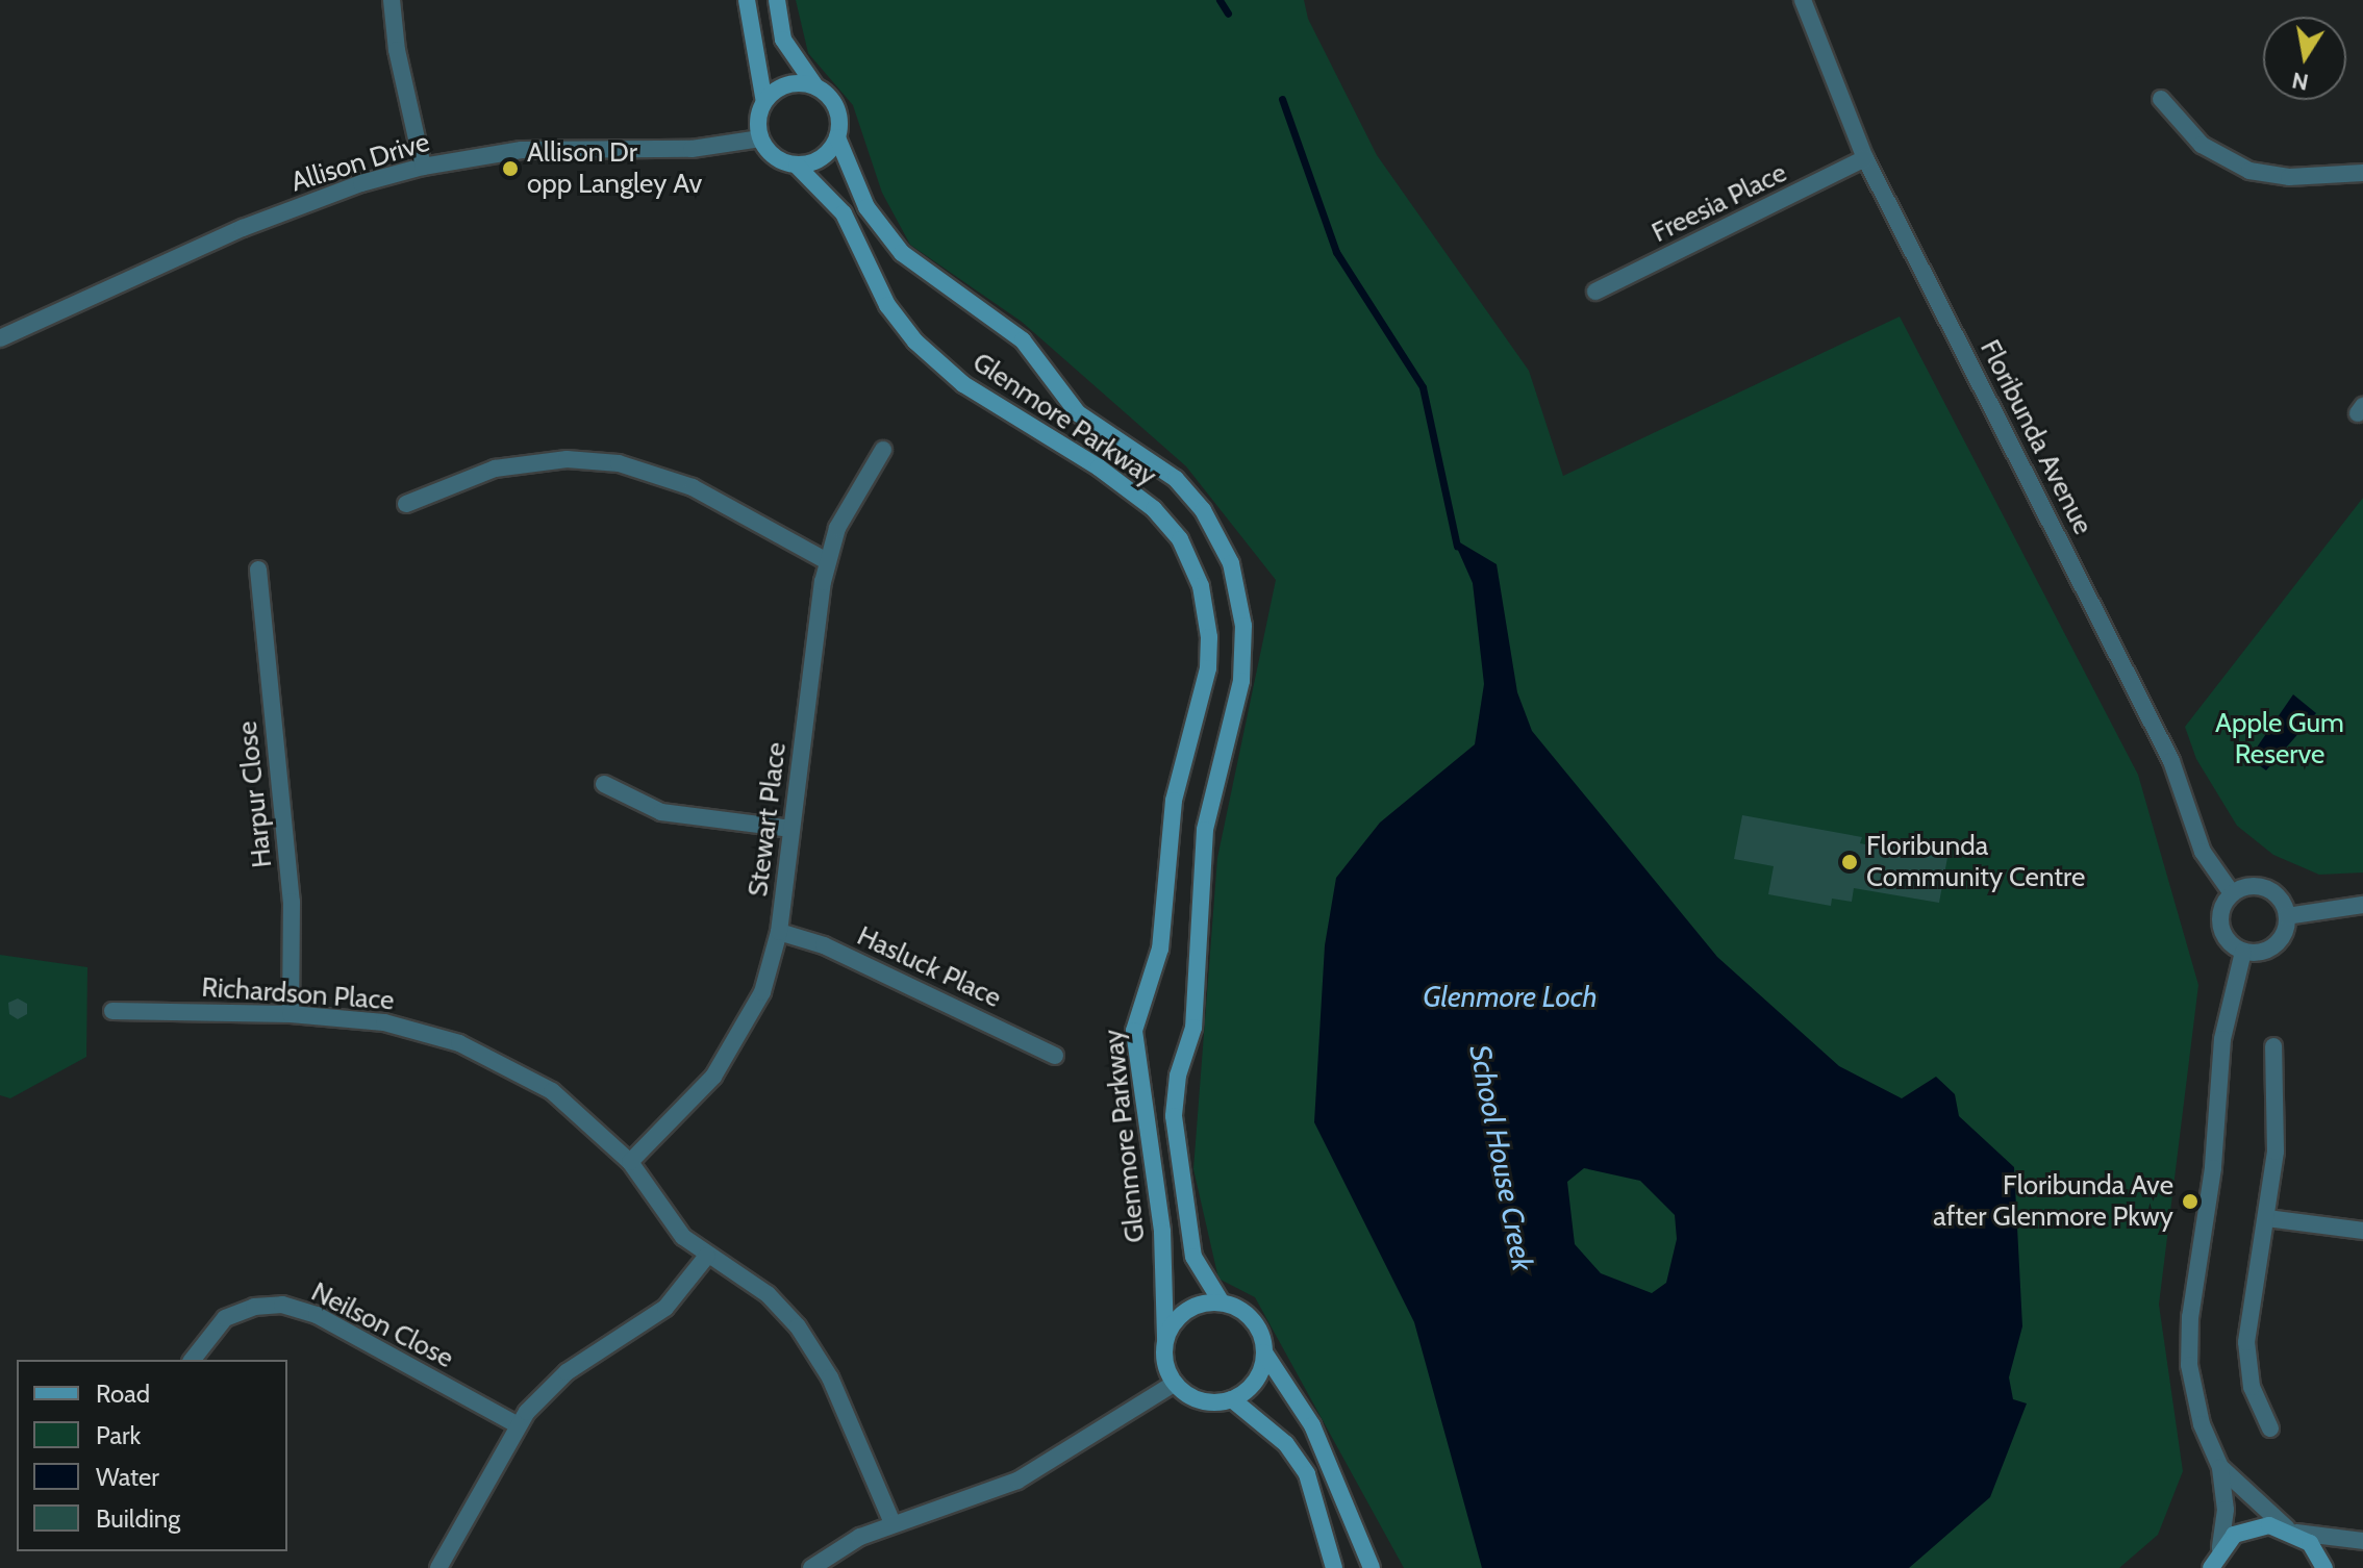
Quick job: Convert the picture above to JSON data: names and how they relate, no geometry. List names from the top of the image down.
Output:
{
  "streets": {
    "main road": ["Glenmore Parkway"],
    "street": [
      "Allison Drive",
      "Freesia Place",
      "Floribunda Avenue",
      "Harpur Close",
      "Stewart Place",
      "Hasluck Place",
      "Richardson Place",
      "Neilson Close"
    ]
  },
  "crossings": [
    ["Allison Drive", "Glenmore Parkway"],
    ["Freesia Place", "Floribunda Avenue"],
    ["Harpur Close", "Richardson Place"],
    ["Stewart Place", "Hasluck Place"],
    ["Stewart Place", "Richardson Place"]
  ],
  "water": ["Glenmore Loch", "School House Creek"],
  "parks": ["Apple Gum Reserve"],
  "places": ["Allison Dr opp Langley Av", "Floribunda Community Centre", "Floribunda Ave after Glenmore Pkwy"],
  "legend": [
    "Road",
    "Park",
    "Water",
    "Building"
  ],
  "north": "bottom"
}
